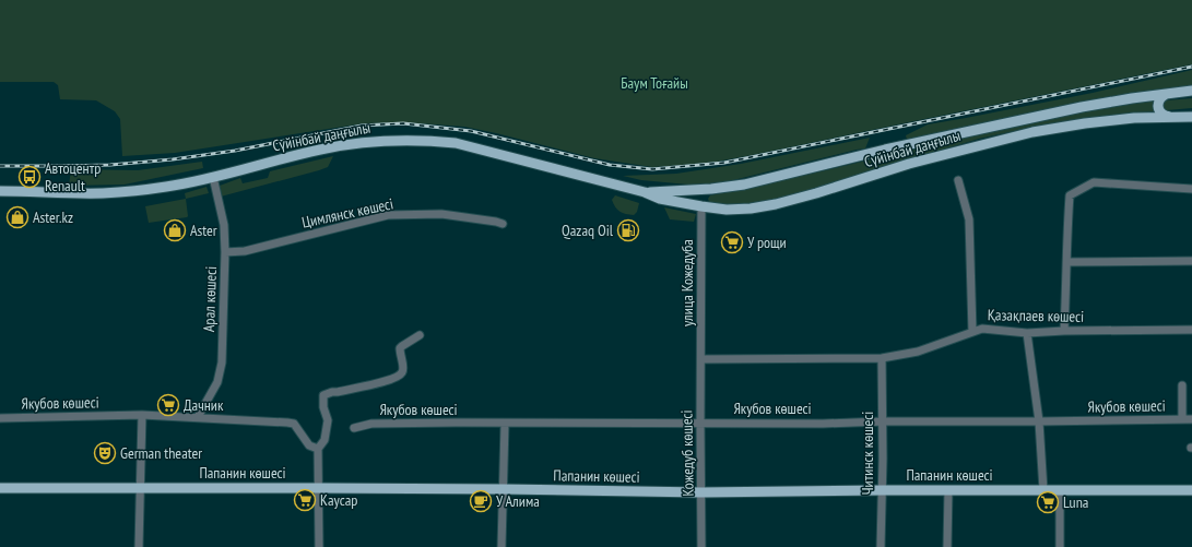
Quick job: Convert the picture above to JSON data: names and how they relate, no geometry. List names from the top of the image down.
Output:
{
  "streets": {
    "main road": ["Сүйінбай даңғылы", "Папанин көшесі"],
    "street": [
      "Цимлянск көшесі",
      "улица Кожедуба",
      "Арал көшесі",
      "Қазақпаев көшесі",
      "Якубов көшесі",
      "Кожедуб көшесі",
      "Читинск көшесі"
    ]
  },
  "crossings": [
    ["Сүйінбай даңғылы", "улица Кожедуба"],
    ["Сүйінбай даңғылы", "Арал көшесі"],
    ["Цимлянск көшесі", "Арал көшесі"],
    ["улица Кожедуба", "Қазақпаев көшесі"],
    ["улица Кожедуба", "Кожедуб көшесі"],
    ["Арал көшесі", "Якубов көшесі"],
    ["Қазақпаев көшесі", "Кожедуб көшесі"],
    ["Қазақпаев көшесі", "Читинск көшесі"],
    ["Якубов көшесі", "Кожедуб көшесі"],
    ["Якубов көшесі", "Читинск көшесі"],
    ["Кожедуб көшесі", "Папанин көшесі"],
    ["Читинск көшесі", "Папанин көшесі"]
  ],
  "parks": ["Баум Тоғайы"],
  "places": {
    "bus stop": ["Автоцентр Renault"],
    "shop": ["Aster.kz", "Aster"],
    "fuel station": ["Qazaq Oil"],
    "supermarket": [
      "У рощи",
      "Дачник",
      "Каусар",
      "Luna"
    ],
    "theatre": ["German theater"],
    "cafe": ["У Алима"]
  }
}
